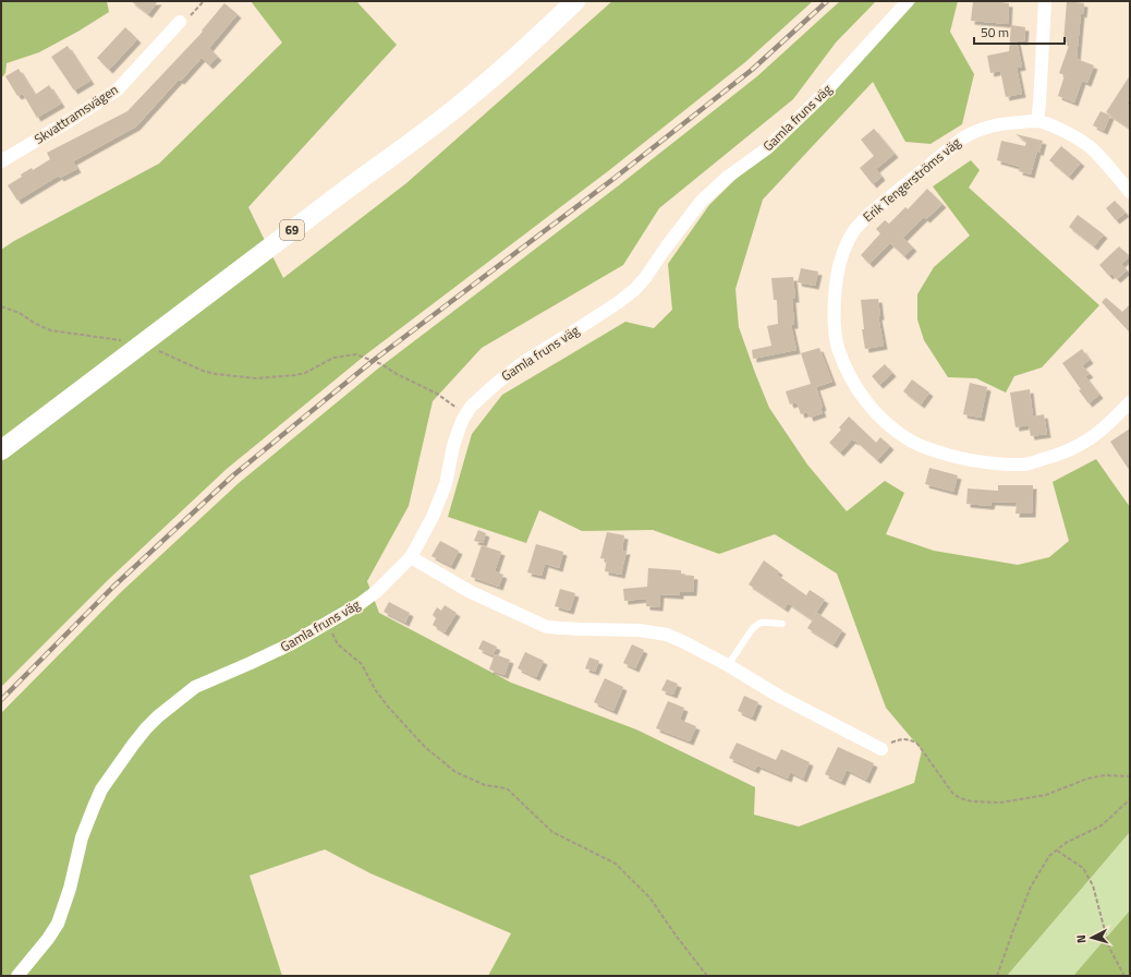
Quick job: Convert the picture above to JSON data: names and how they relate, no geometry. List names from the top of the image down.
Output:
{
  "streets": {
    "main road": ["69"],
    "street": ["Skvattramsvägen", "Gamla fruns väg", "Erik Tengerströms väg"]
  },
  "scale_bar": "50 m",
  "north": "left"
}
